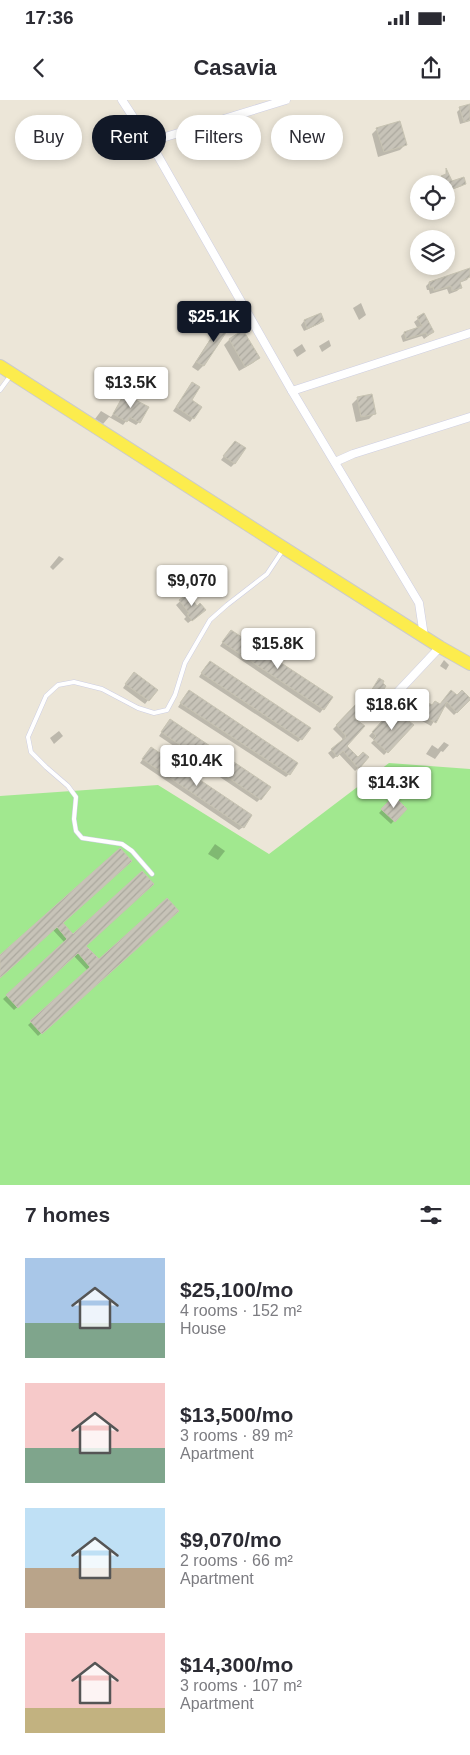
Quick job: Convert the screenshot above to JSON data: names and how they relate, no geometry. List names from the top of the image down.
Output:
{
  "page": {
    "status": "17:36",
    "header": "Casavia",
    "chip": [
      "Buy",
      "Rent",
      "Filters",
      "New"
    ],
    "price": [
      "$25.1K",
      "$13.5K",
      "$9,070",
      "$15.8K",
      "$18.6K",
      "$10.4K",
      "$14.3K"
    ],
    "heading": "7 homes",
    "list": [
      {
        "name": "$25,100/mo",
        "note": "4 rooms · 152 m² · House"
      },
      {
        "name": "$13,500/mo",
        "note": "3 rooms · 89 m² · Apartment"
      },
      {
        "name": "$9,070/mo",
        "note": "2 rooms · 66 m² · Apartment"
      },
      {
        "name": "$14,300/mo",
        "note": "3 rooms · 107 m² · Apartment"
      }
    ]
  }
}
